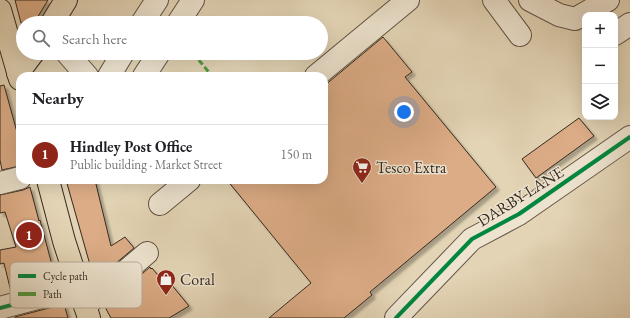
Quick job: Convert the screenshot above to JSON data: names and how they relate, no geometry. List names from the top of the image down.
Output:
{
  "streets": {
    "street": ["DARBY LANE"]
  },
  "places": {
    "supermarket": ["Tesco Extra"],
    "shop": ["Coral"]
  },
  "legend": ["Cycle path", "Path"],
  "page": {
    "map_buttons": ["+", "−"],
    "search": "Search here",
    "heading": "Nearby",
    "list": [
      {
        "mark": "1",
        "name": "Hindley Post Office",
        "note": "Public building · Market Street",
        "value": "150 m"
      }
    ],
    "pins": "1"
  }
}
